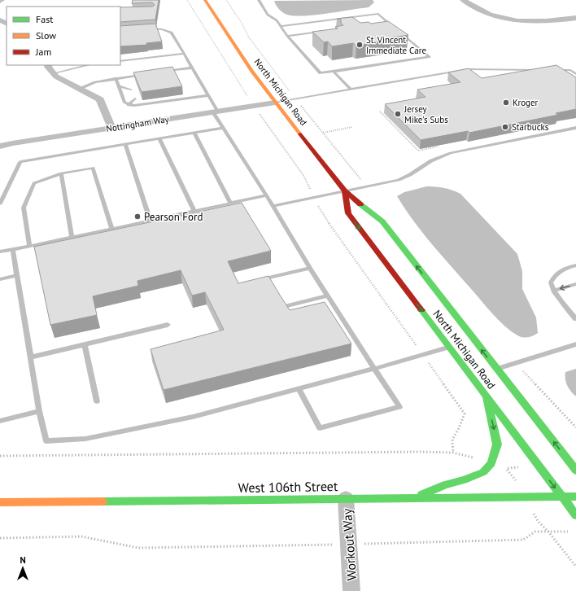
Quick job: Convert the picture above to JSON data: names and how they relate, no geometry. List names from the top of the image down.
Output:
{
  "streets": {
    "main road": ["North Michigan Road", "West 106th Street"],
    "street": ["Nottingham Way", "Workout Way"]
  },
  "crossings": [
    ["North Michigan Road", "Nottingham Way"],
    ["North Michigan Road", "West 106th Street"],
    ["West 106th Street", "Workout Way"]
  ],
  "places": [
    "St. Vincent Immediate Care",
    "Kroger",
    "Jersey Mike's Subs",
    "Starbucks",
    "Pearson Ford"
  ],
  "legend": ["Fast", "Slow", "Jam"],
  "north": "top"
}
